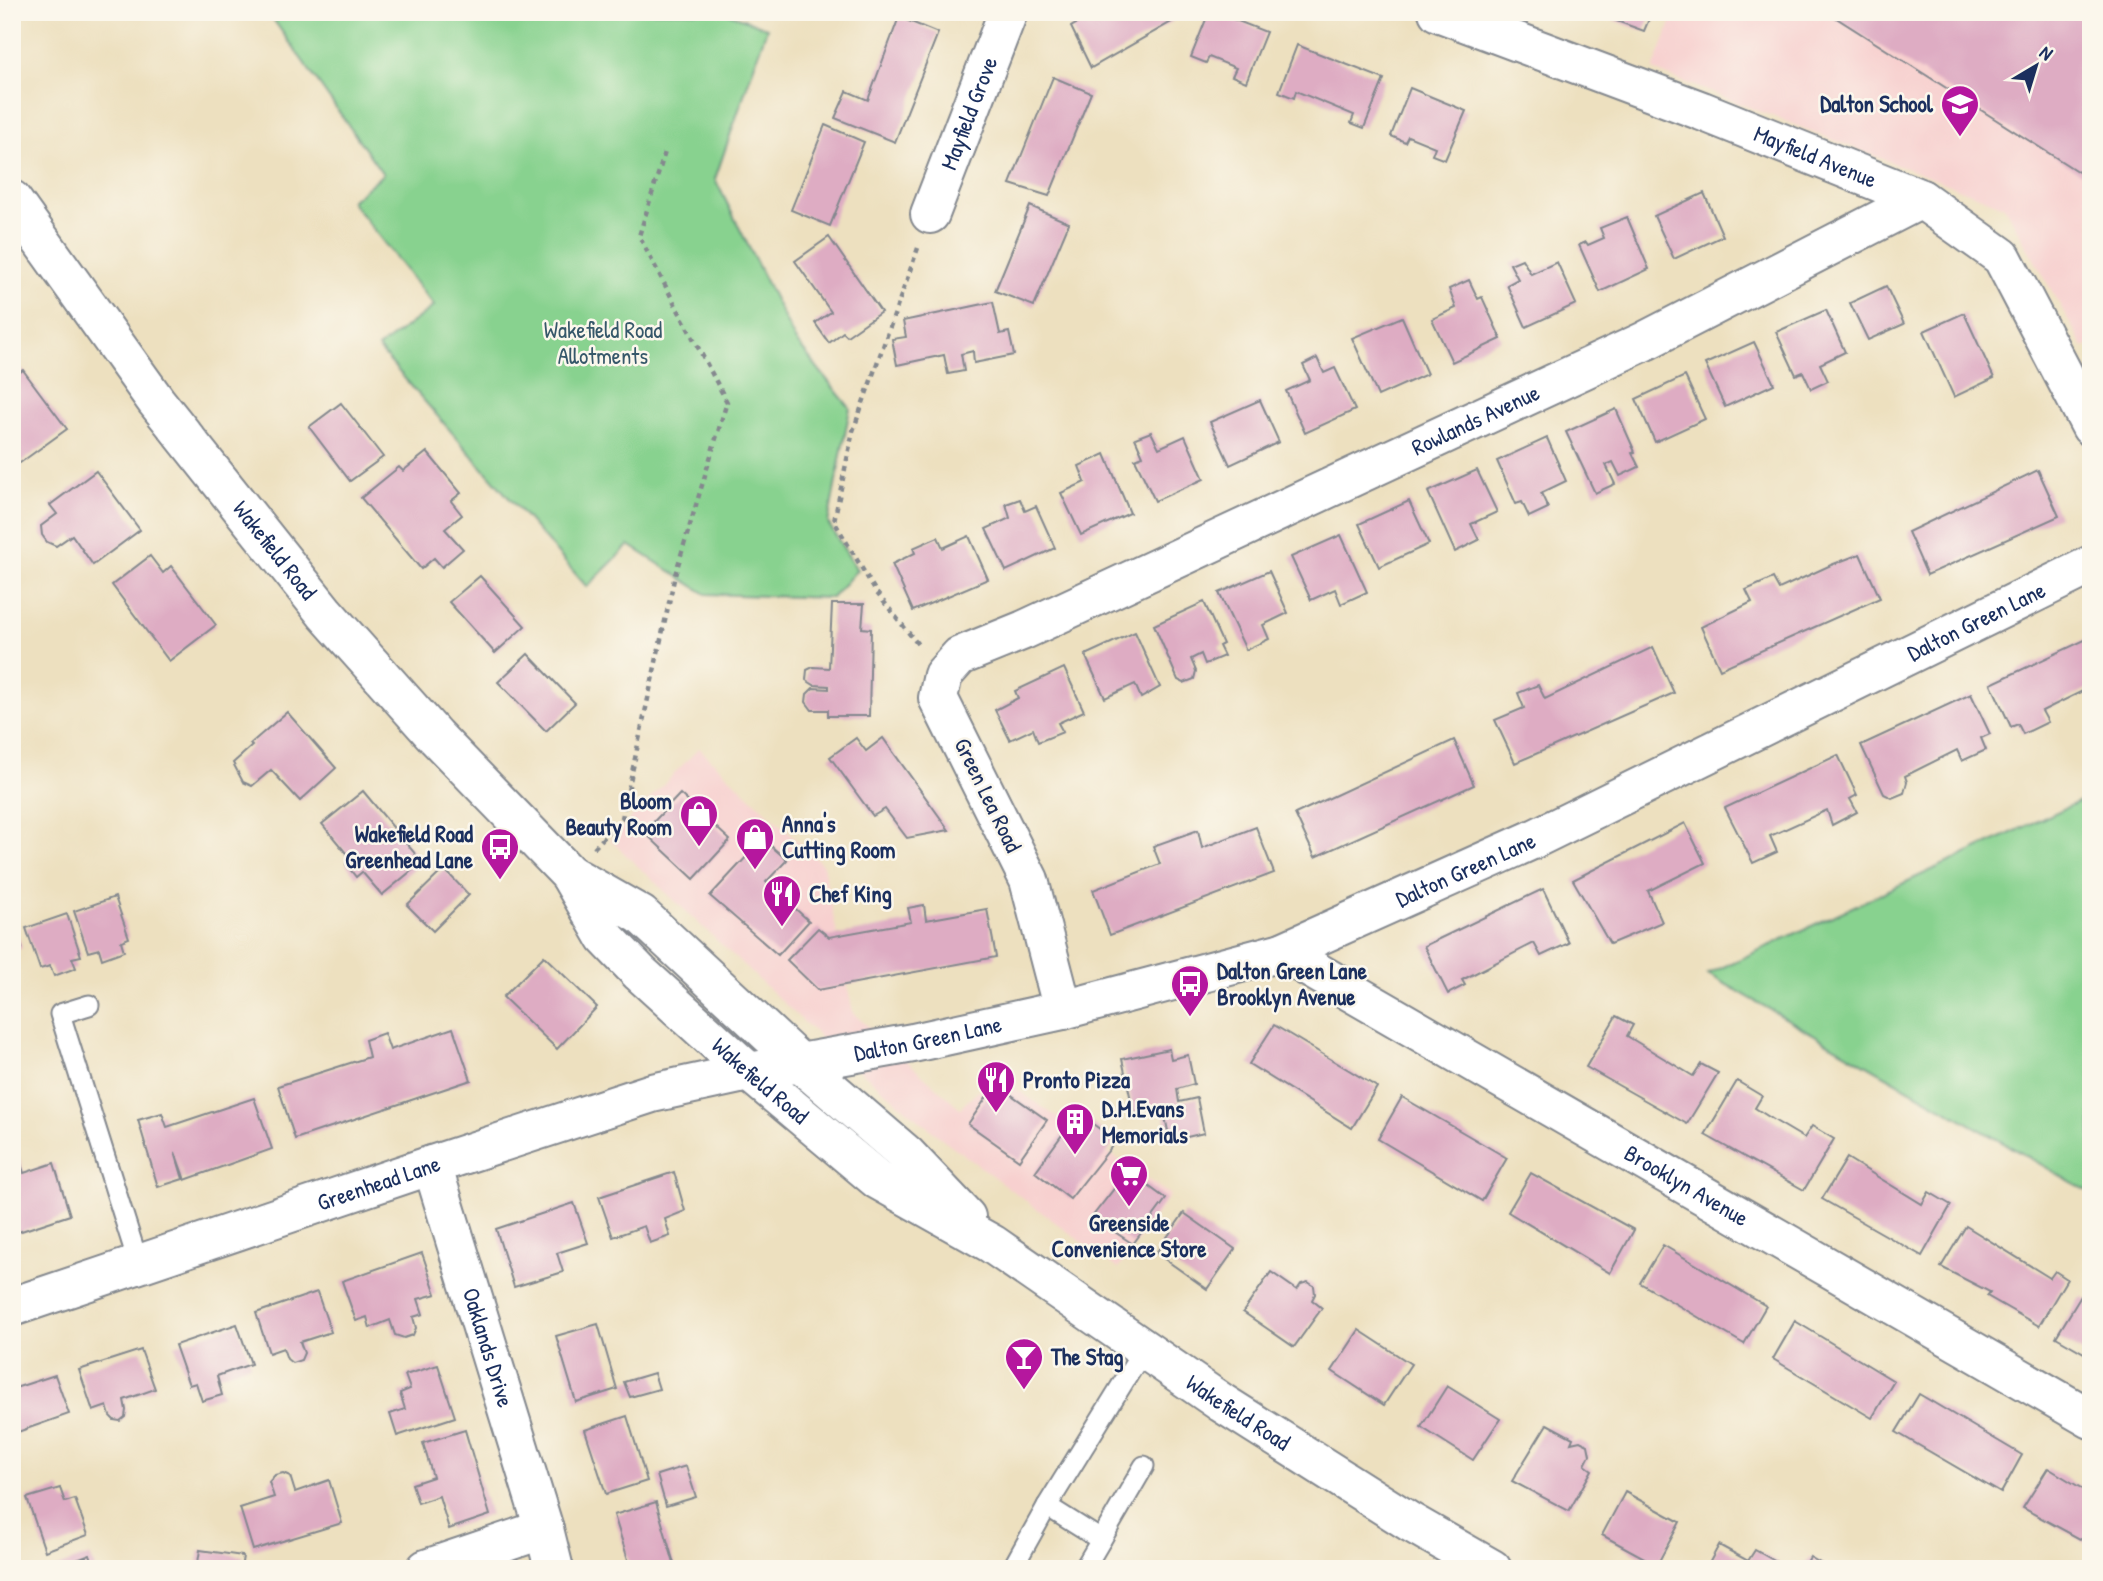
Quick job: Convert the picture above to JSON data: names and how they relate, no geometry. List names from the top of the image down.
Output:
{
  "streets": {
    "main road": [
      "Mayfield Grove",
      "Mayfield Avenue",
      "Rowlands Avenue",
      "Wakefield Road",
      "Dalton Green Lane",
      "Green Lea Road",
      "Greenhead Lane",
      "Brooklyn Avenue",
      "Oaklands Drive"
    ]
  },
  "crossings": [
    ["Mayfield Avenue", "Rowlands Avenue"],
    ["Rowlands Avenue", "Green Lea Road"],
    ["Wakefield Road", "Dalton Green Lane"],
    ["Wakefield Road", "Greenhead Lane"],
    ["Dalton Green Lane", "Green Lea Road"],
    ["Dalton Green Lane", "Greenhead Lane"],
    ["Dalton Green Lane", "Brooklyn Avenue"],
    ["Greenhead Lane", "Oaklands Drive"]
  ],
  "parks": ["Wakefield Road Allotments"],
  "places": {
    "school or university": ["Dalton School"],
    "shop": ["Bloom Beauty Room", "Anna's Cutting Room"],
    "bus stop": ["Wakefield Road Greenhead Lane", "Dalton Green Lane Brooklyn Avenue"],
    "restaurant": ["Chef King", "Pronto Pizza"],
    "building": ["D.M.Evans Memorials"],
    "supermarket": ["Greenside Convenience Store"],
    "bar": ["The Stag"]
  },
  "north": "top right"
}
